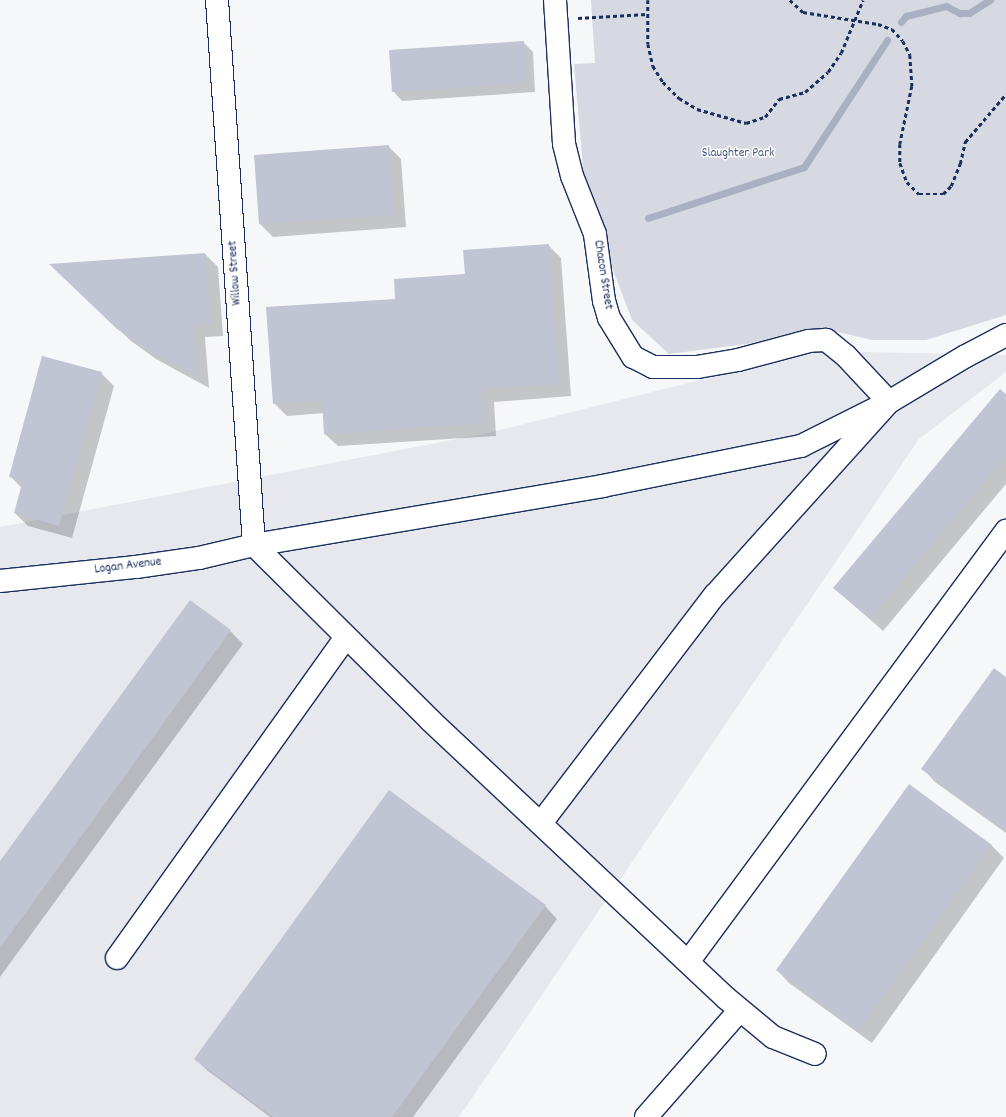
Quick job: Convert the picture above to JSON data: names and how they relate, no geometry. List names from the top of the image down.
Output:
{
  "streets": {
    "street": ["Willow Street", "Chacon Street", "Logan Avenue"]
  },
  "crossings": [
    ["Willow Street", "Logan Avenue"],
    ["Chacon Street", "Logan Avenue"]
  ],
  "parks": ["Slaughter Park"]
}
